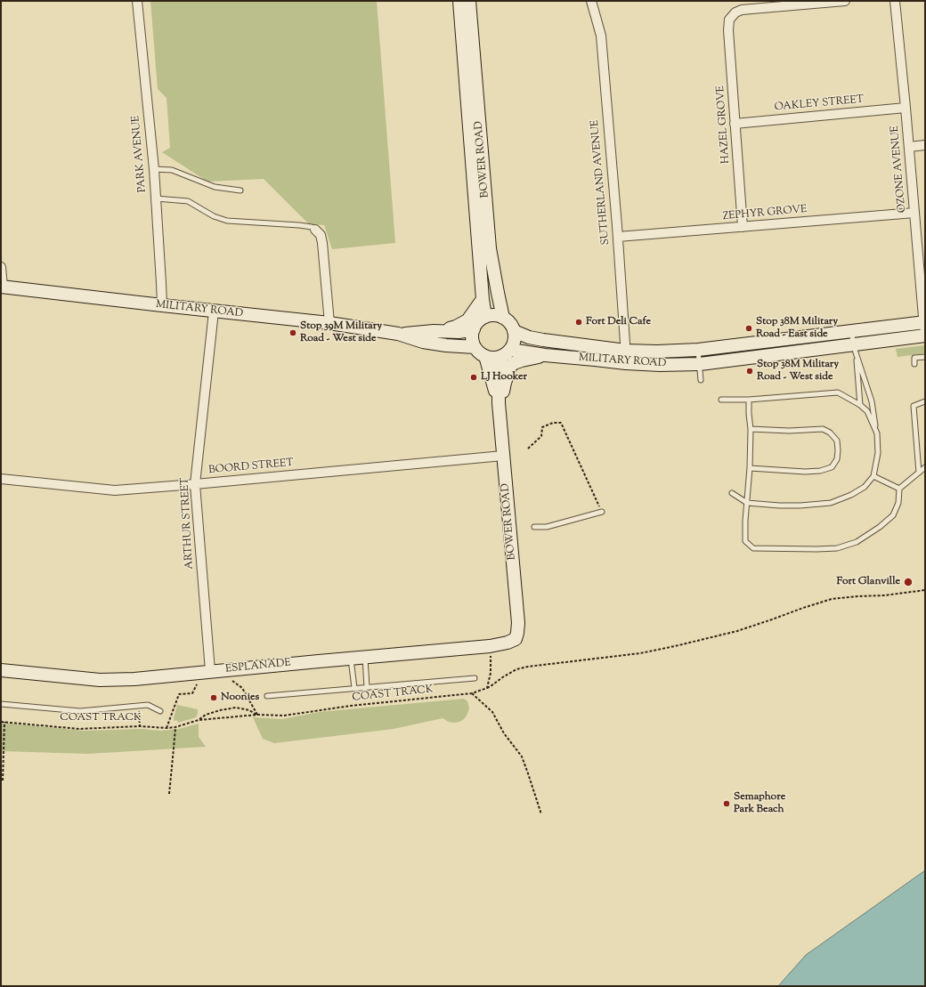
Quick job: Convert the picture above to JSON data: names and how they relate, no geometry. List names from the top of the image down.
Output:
{
  "streets": {
    "main road": ["BOWER ROAD", "MILITARY ROAD", "ESPLANADE"],
    "street": [
      "OAKLEY STREET",
      "HAZEL GROVE",
      "PARK AVENUE",
      "OZONE AVENUE",
      "SUTHERLAND AVENUE",
      "ZEPHYR GROVE",
      "BOORD STREET",
      "ARTHUR STREET"
    ],
    "path": ["COAST TRACK"]
  },
  "crossings": [
    ["OAKLEY STREET", "HAZEL GROVE"],
    ["OAKLEY STREET", "OZONE AVENUE"],
    ["HAZEL GROVE", "ZEPHYR GROVE"],
    ["PARK AVENUE", "MILITARY ROAD"],
    ["BOWER ROAD", "MILITARY ROAD"],
    ["BOWER ROAD", "BOORD STREET"],
    ["BOWER ROAD", "ESPLANADE"],
    ["OZONE AVENUE", "ZEPHYR GROVE"],
    ["OZONE AVENUE", "MILITARY ROAD"],
    ["SUTHERLAND AVENUE", "ZEPHYR GROVE"],
    ["SUTHERLAND AVENUE", "MILITARY ROAD"],
    ["MILITARY ROAD", "ARTHUR STREET"],
    ["BOORD STREET", "ARTHUR STREET"],
    ["ARTHUR STREET", "ESPLANADE"]
  ],
  "places": [
    "Fort Deli Cafe",
    "Stop 38M Military Road - East side",
    "Stop 39M Military Road - West side",
    "Stop 38M Military Road - West side",
    "LJ Hooker",
    "Fort Glanville",
    "Noonies",
    "Semaphore Park Beach"
  ]
}
